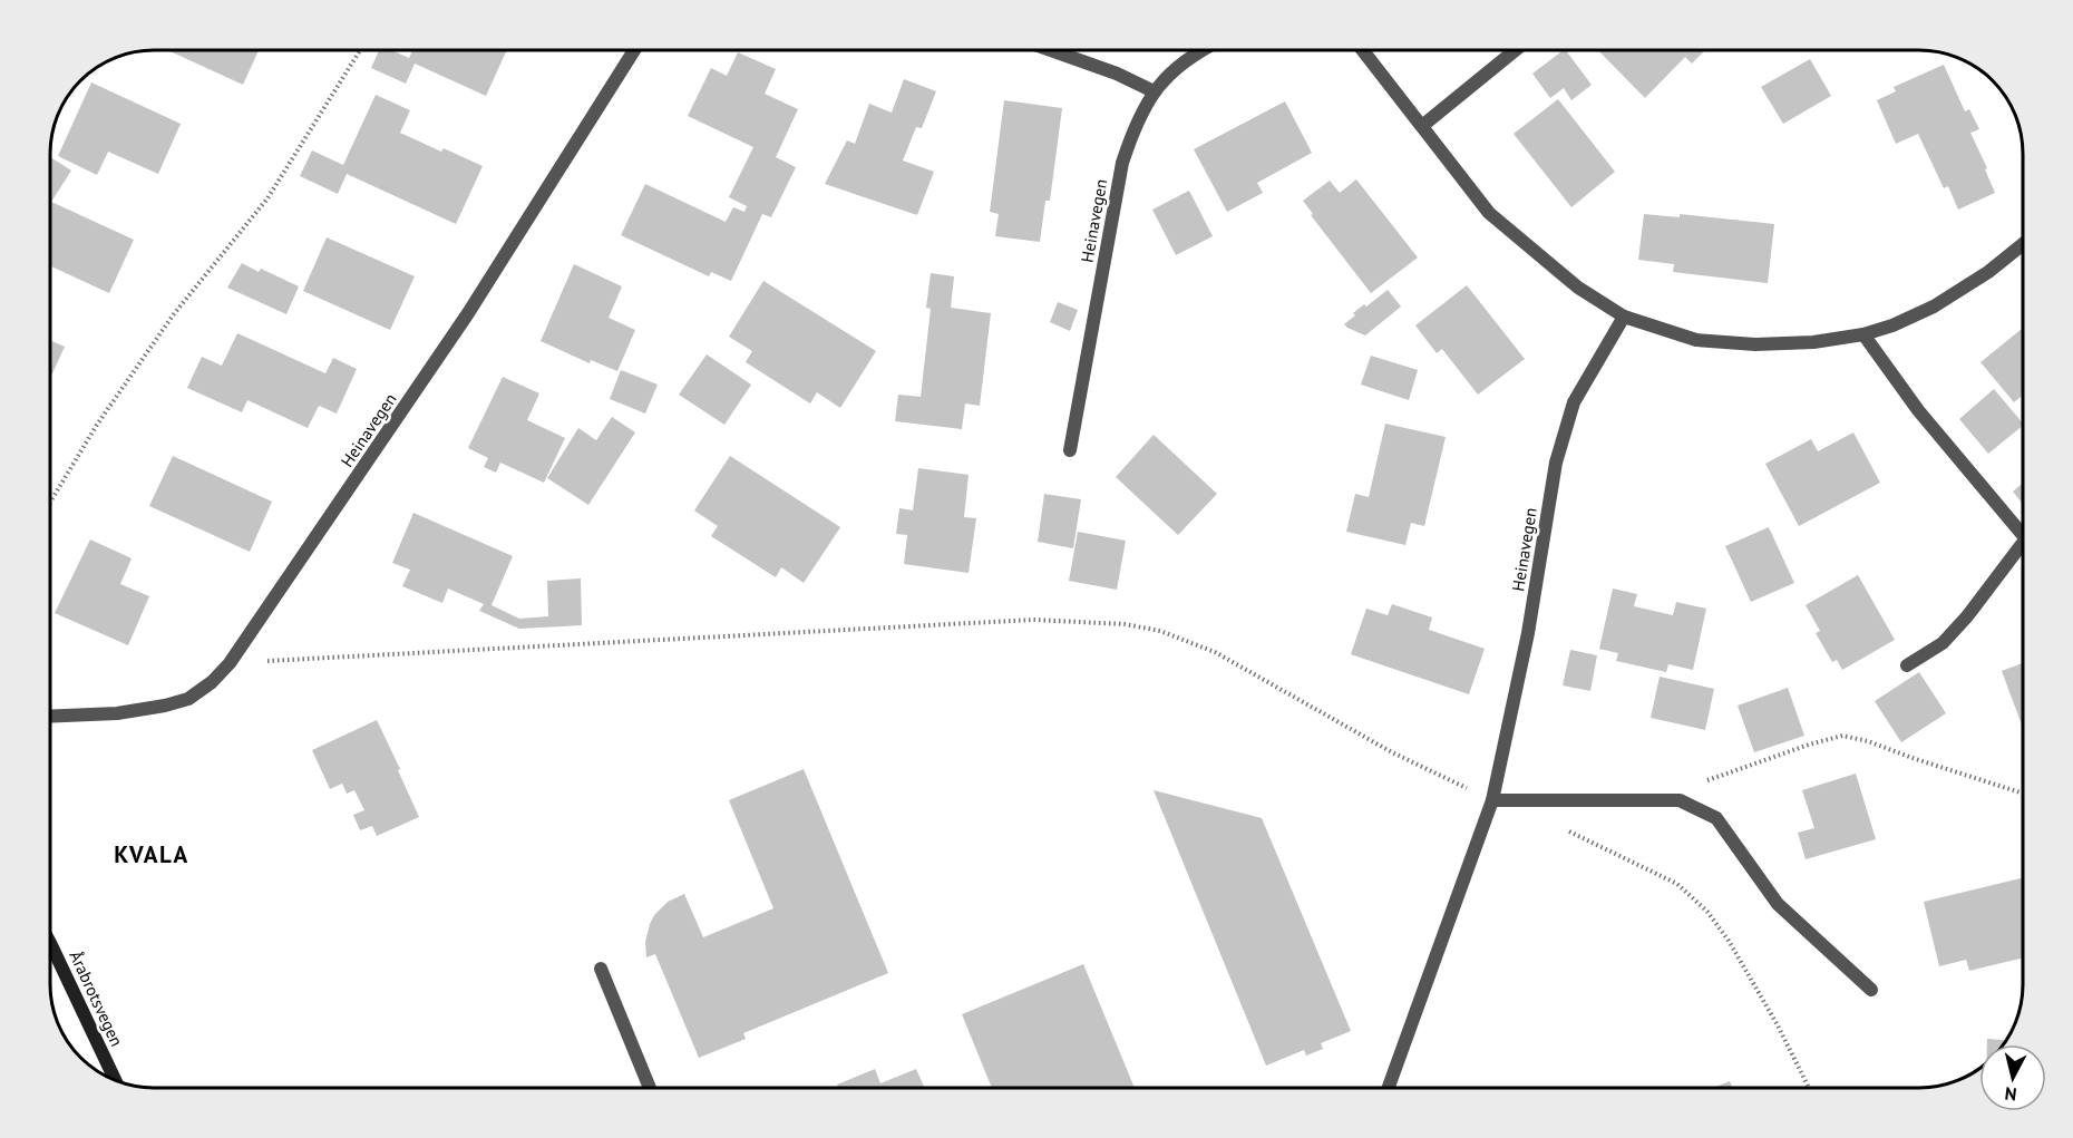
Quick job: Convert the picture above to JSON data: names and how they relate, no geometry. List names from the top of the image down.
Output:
{
  "streets": {
    "main road": ["Årabrotsvegen"],
    "street": ["Heinavegen"]
  },
  "districts": ["KVALA"],
  "north": "bottom"
}
